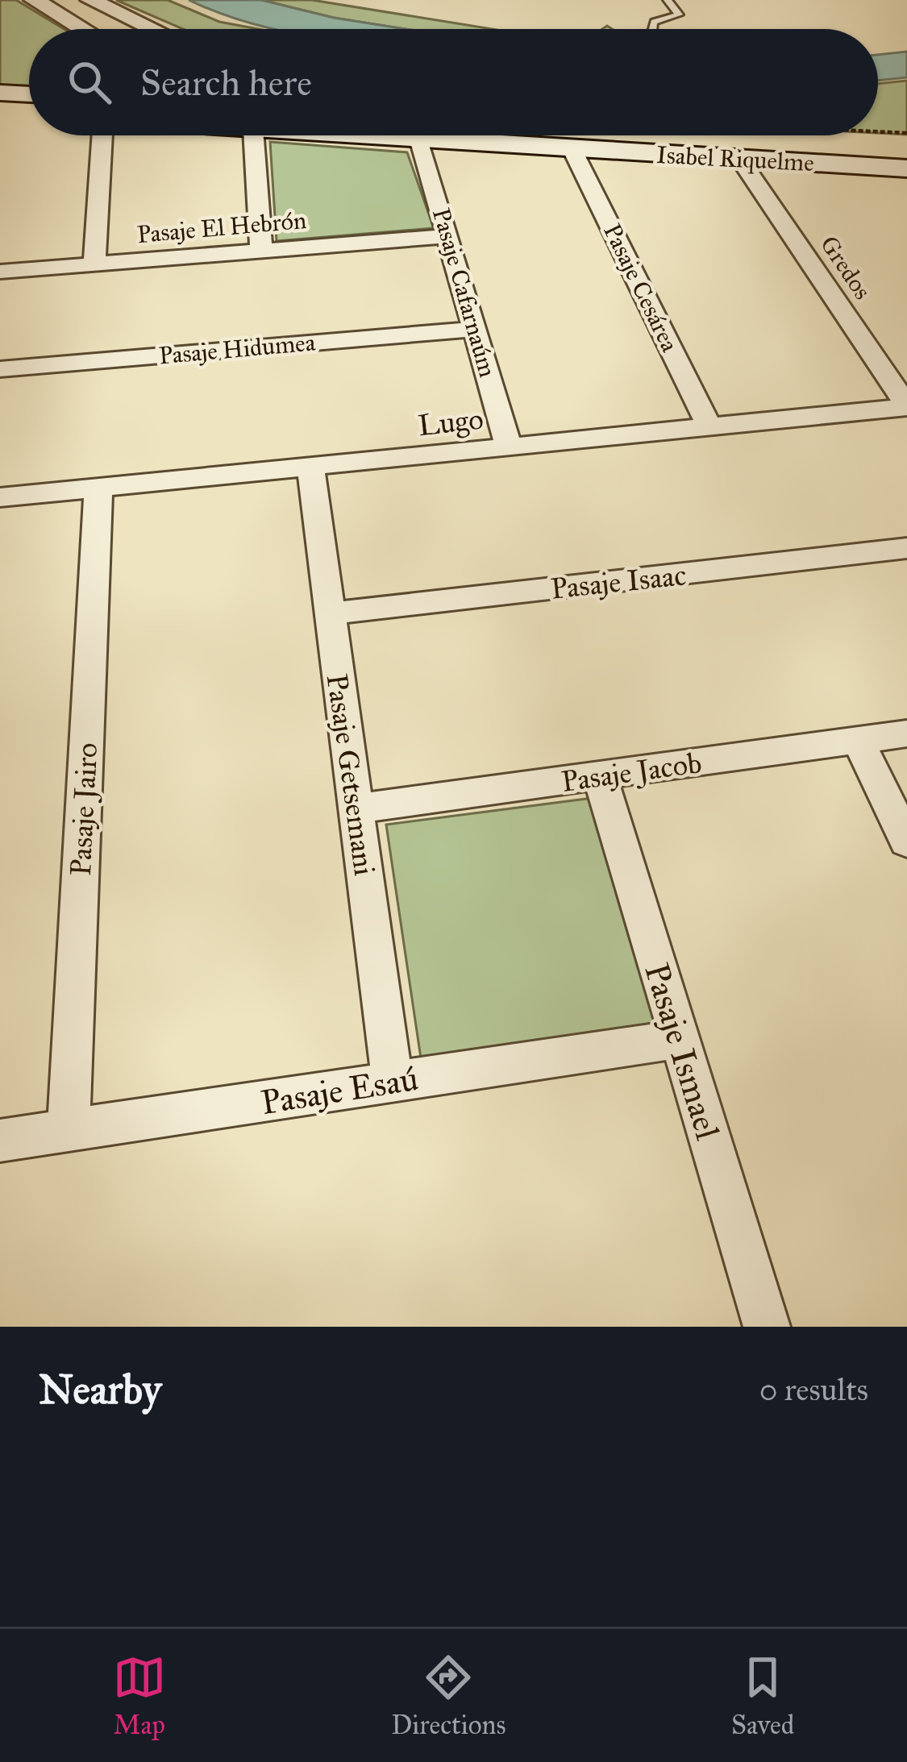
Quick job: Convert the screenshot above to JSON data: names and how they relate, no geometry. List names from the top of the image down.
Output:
{
  "streets": {
    "main road": ["Isabel Riquelme"],
    "street": [
      "Pasaje El Hebrón",
      "Gredos",
      "Pasaje Cesárea",
      "Pasaje Cafarnaúm",
      "Pasaje Hidumea",
      "Lugo",
      "Pasaje Isaac",
      "Pasaje Jacob",
      "Pasaje Getsemani",
      "Pasaje Jairo",
      "Pasaje Ismael",
      "Pasaje Esaú"
    ]
  },
  "crossings": [
    ["Isabel Riquelme", "Gredos"],
    ["Isabel Riquelme", "Pasaje Cesárea"],
    ["Pasaje El Hebrón", "Pasaje Cafarnaúm"],
    ["Gredos", "Lugo"],
    ["Pasaje Cesárea", "Lugo"],
    ["Pasaje Cafarnaúm", "Pasaje Hidumea"],
    ["Pasaje Cafarnaúm", "Lugo"],
    ["Lugo", "Pasaje Getsemani"],
    ["Lugo", "Pasaje Jairo"],
    ["Pasaje Isaac", "Pasaje Getsemani"],
    ["Pasaje Jacob", "Pasaje Getsemani"],
    ["Pasaje Jacob", "Pasaje Ismael"],
    ["Pasaje Getsemani", "Pasaje Esaú"],
    ["Pasaje Jairo", "Pasaje Esaú"],
    ["Pasaje Ismael", "Pasaje Esaú"]
  ],
  "page": {
    "search": "Search here",
    "heading": ["Nearby", "0 results"],
    "nav": ["Map", "Directions", "Saved"]
  }
}
